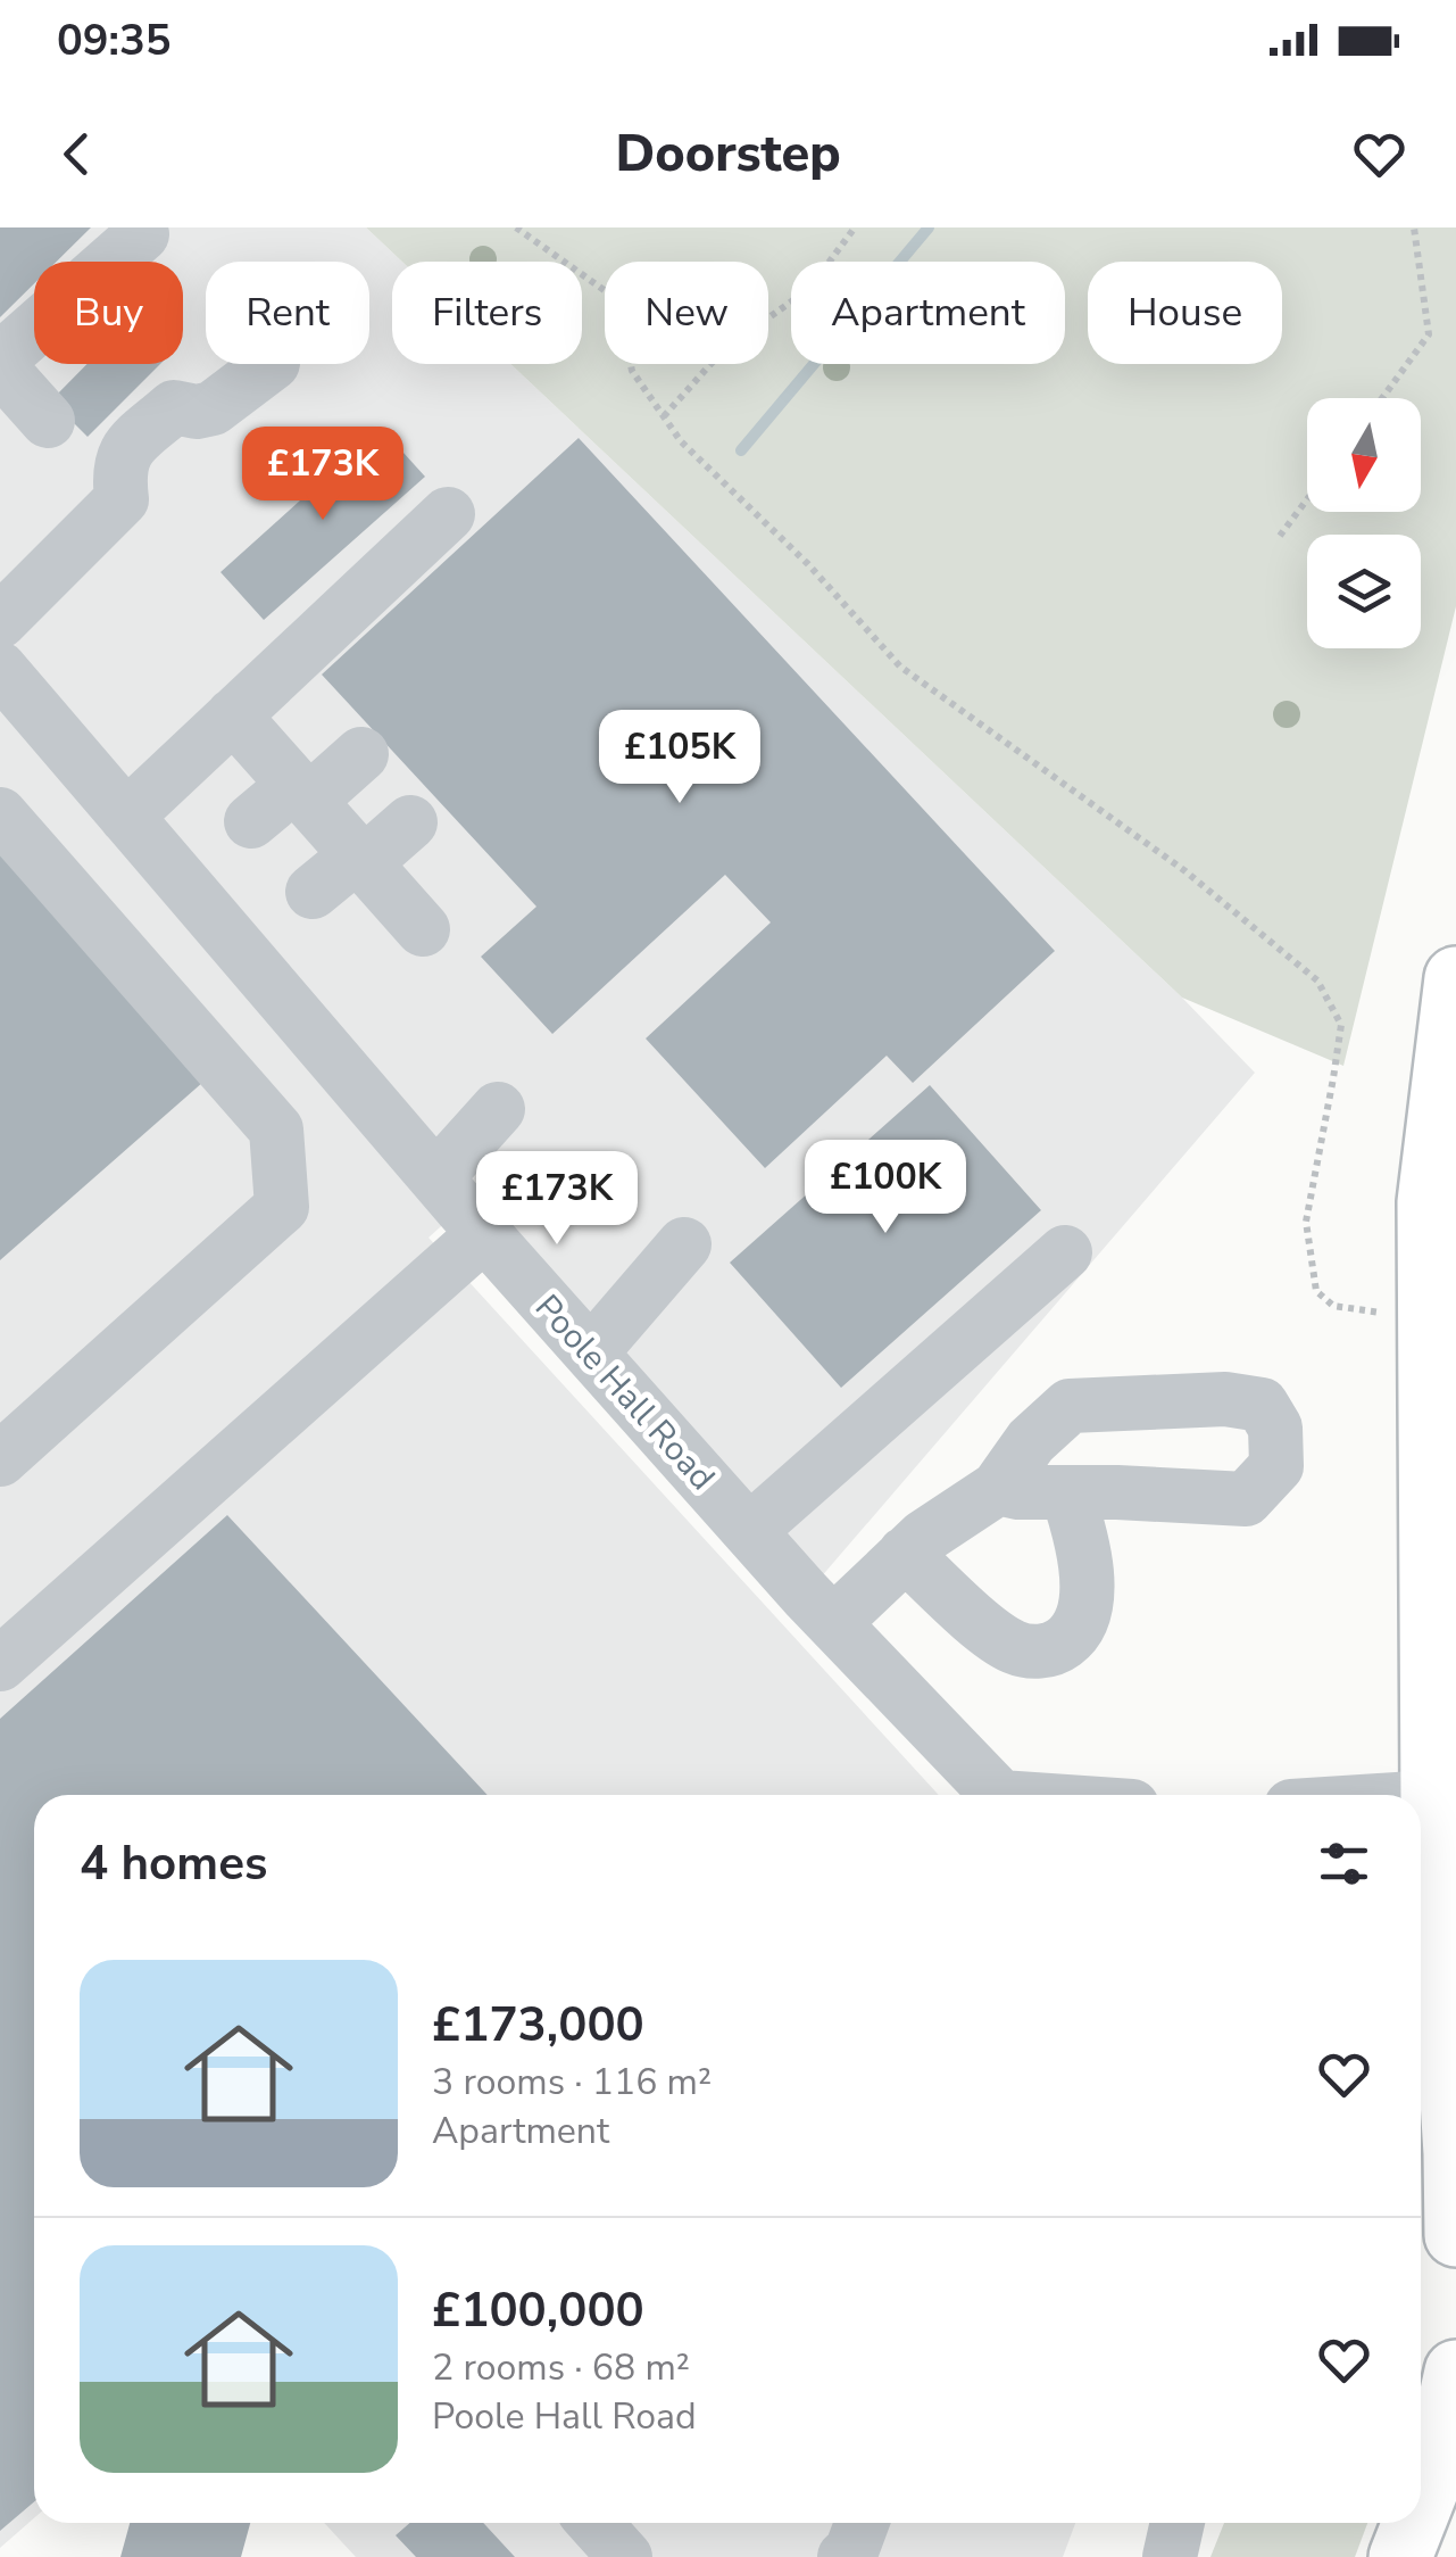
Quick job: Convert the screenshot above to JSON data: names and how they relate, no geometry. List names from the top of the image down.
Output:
{
  "streets": {
    "street": ["Poole Hall Road"]
  },
  "north": "bottom",
  "page": {
    "status": "09:35",
    "header": "Doorstep",
    "chip": [
      "Buy",
      "Rent",
      "Filters",
      "New",
      "Apartment",
      "House"
    ],
    "price": [
      "£173K",
      "£105K",
      "£100K",
      "£173K"
    ],
    "heading": "4 homes",
    "list": [
      {
        "name": "£173,000",
        "note": "3 rooms · 116 m² · Apartment"
      },
      {
        "name": "£100,000",
        "note": "2 rooms · 68 m² · Poole Hall Road"
      }
    ]
  }
}
